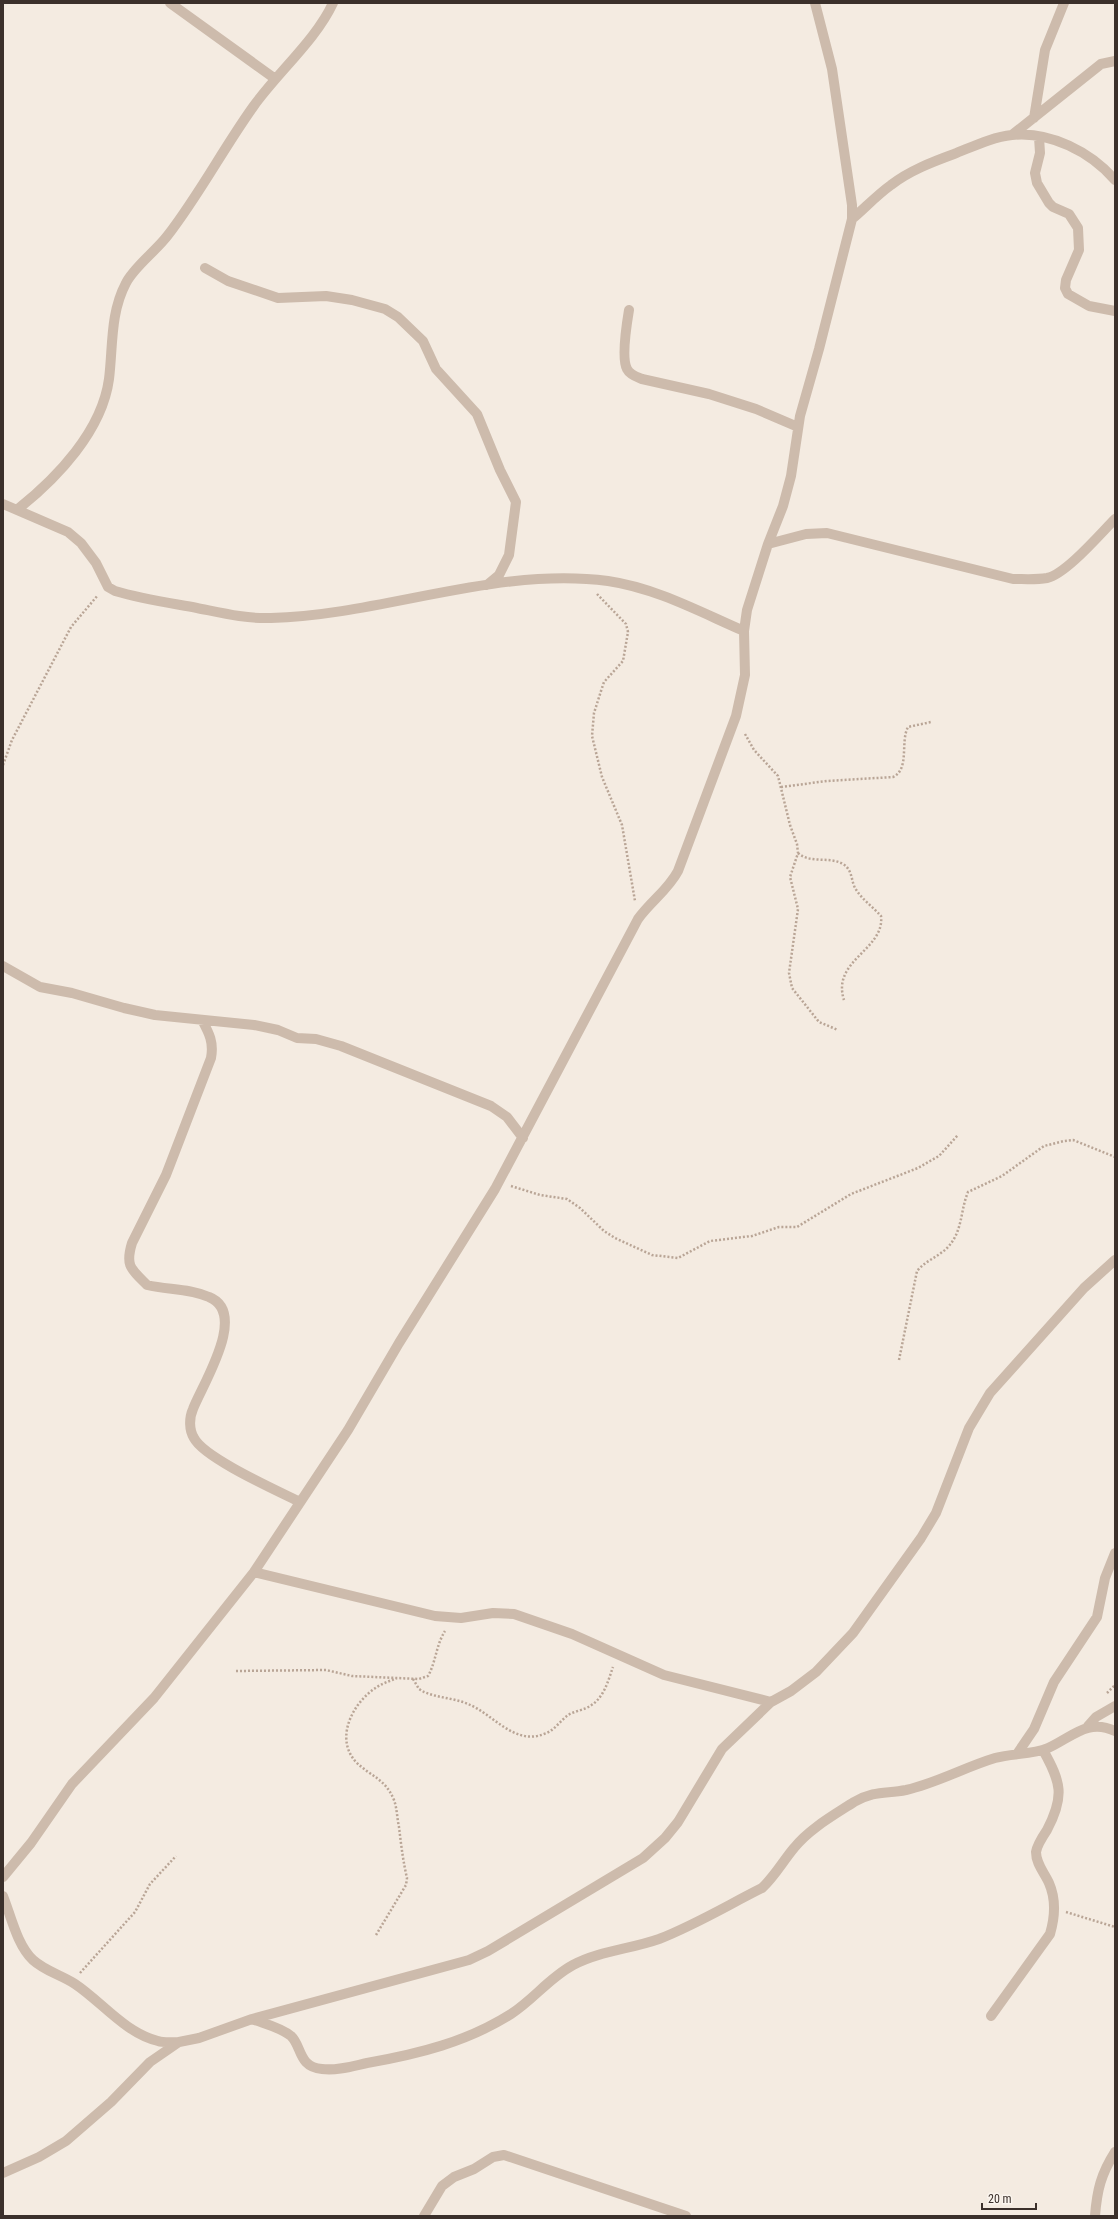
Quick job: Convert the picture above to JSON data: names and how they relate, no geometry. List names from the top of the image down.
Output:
{
  "scale_bar": "20 m"
}
